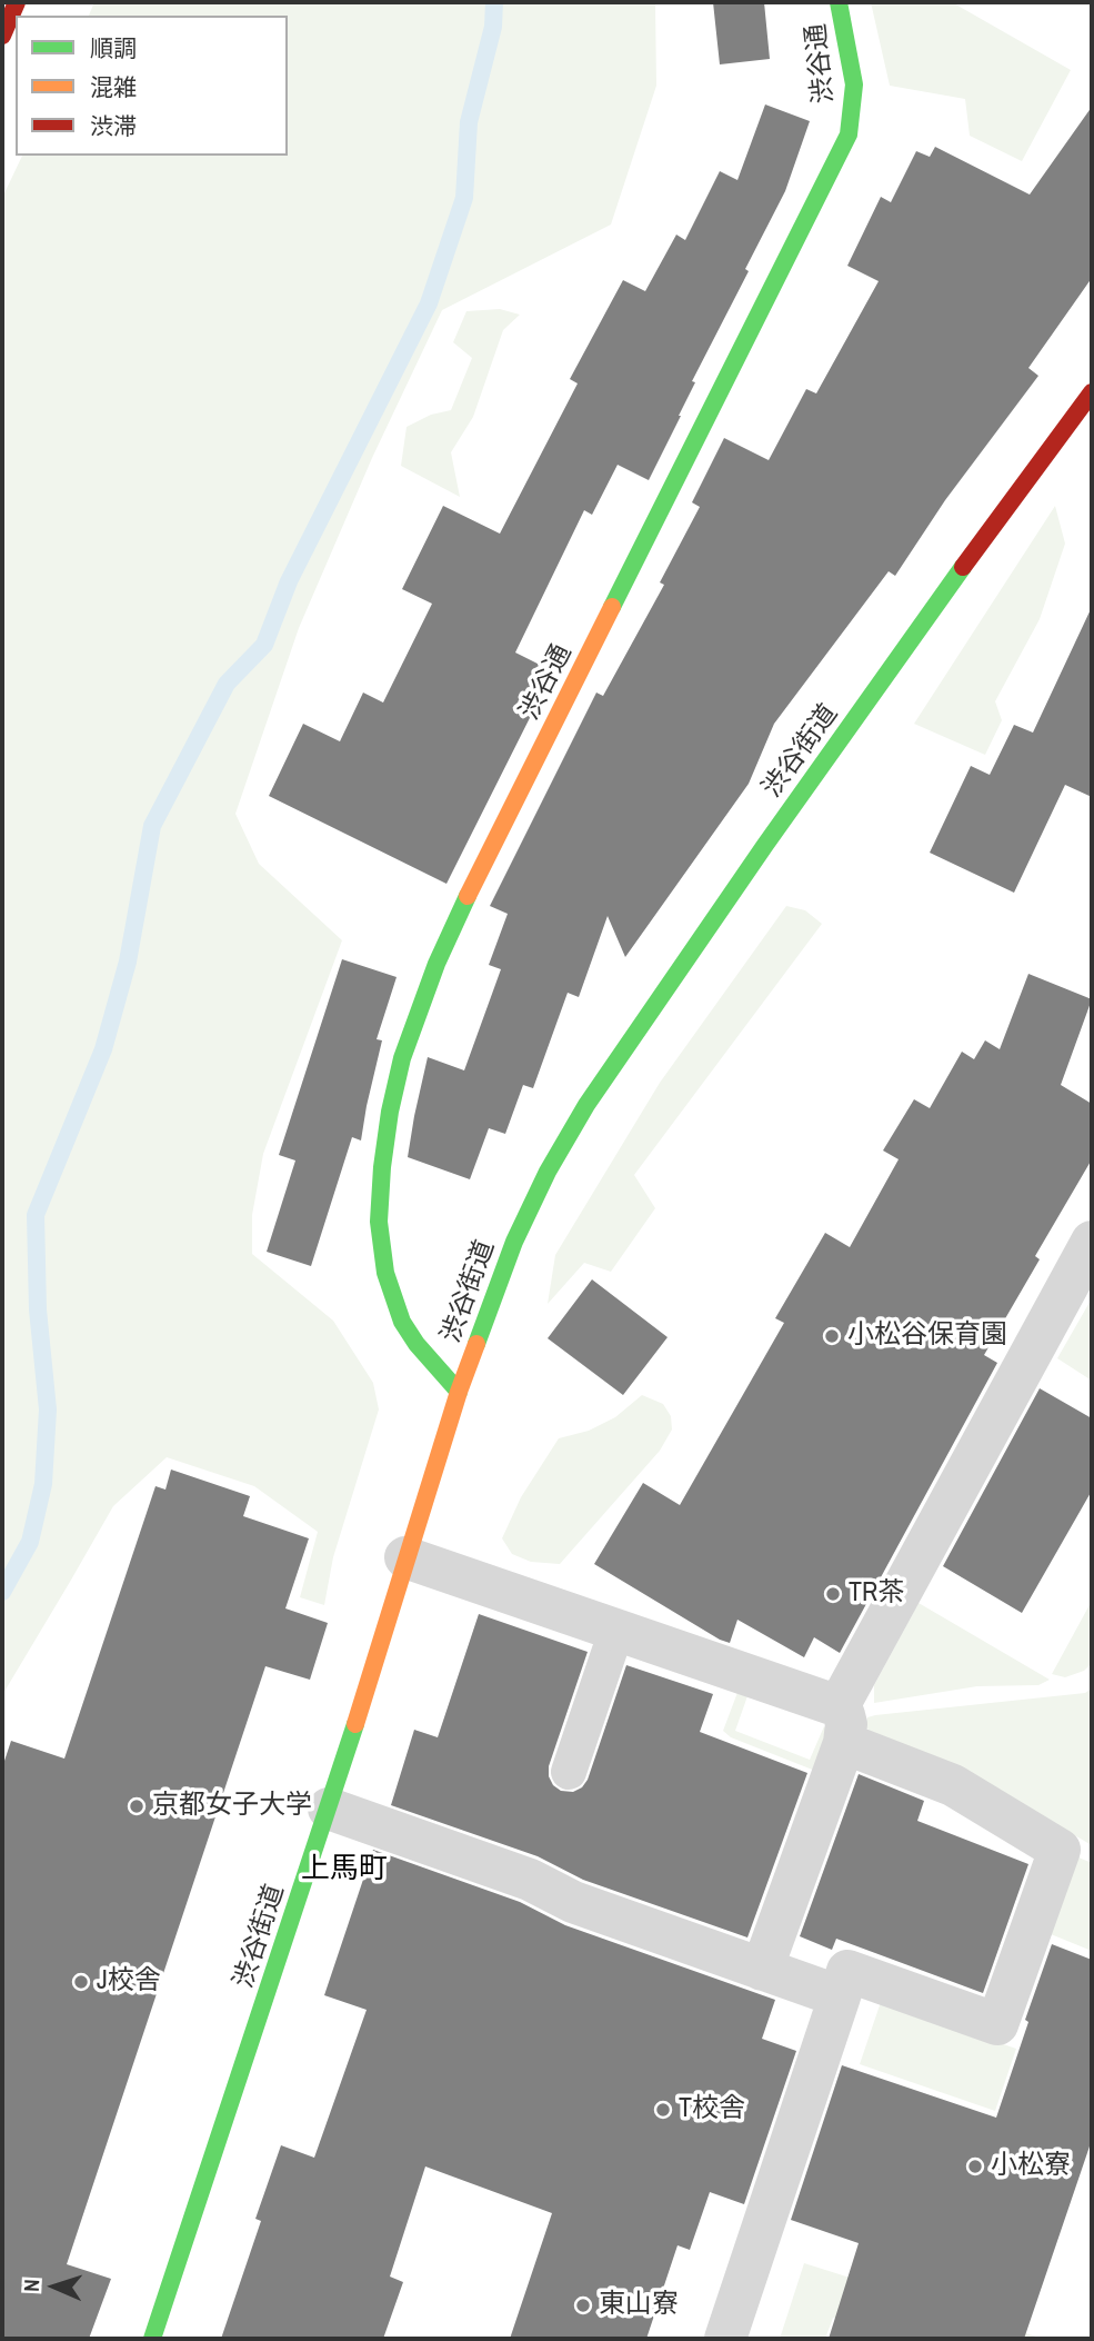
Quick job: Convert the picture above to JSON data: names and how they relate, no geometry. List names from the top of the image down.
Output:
{
  "streets": {
    "main road": ["渋谷通", "渋谷街道"]
  },
  "crossings": [
    ["渋谷通", "渋谷街道"]
  ],
  "districts": ["上馬町"],
  "places": [
    "小松谷保育園",
    "TR茶",
    "京都女子大学",
    "J校舎",
    "T校舎",
    "小松寮",
    "東山寮"
  ],
  "legend": ["順調", "混雑", "渋滞"],
  "north": "left"
}
